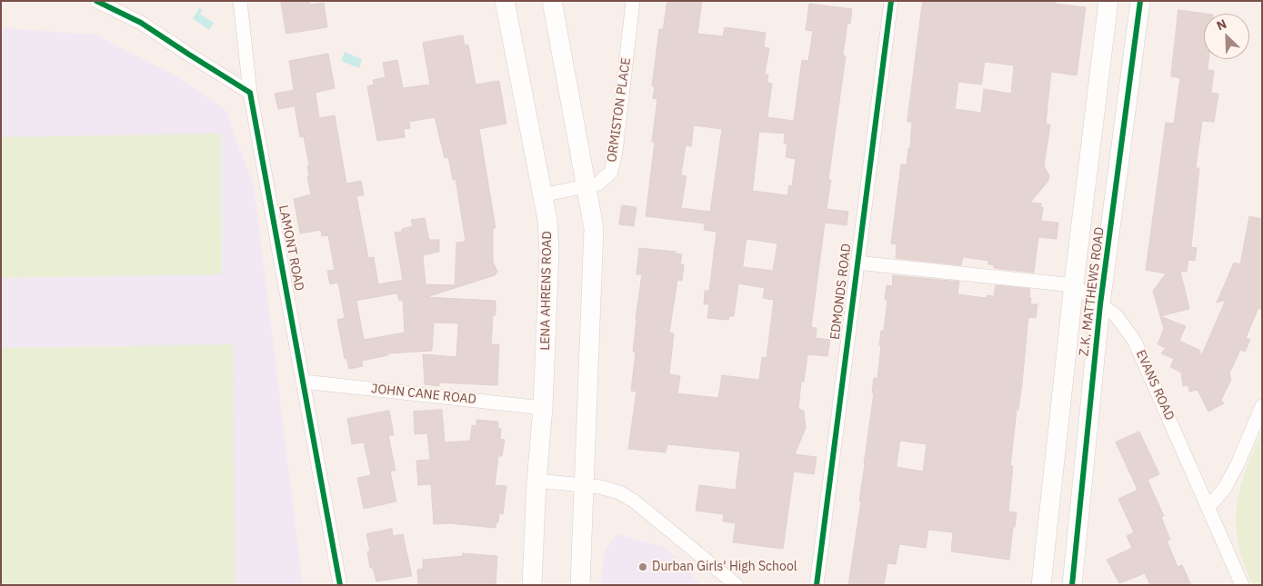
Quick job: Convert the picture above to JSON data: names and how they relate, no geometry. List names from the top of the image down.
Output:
{
  "streets": {
    "main road": ["LENA AHRENS ROAD", "Z.K. MATTHEWS ROAD"],
    "street": [
      "ORMISTON PLACE",
      "LAMONT ROAD",
      "EDMONDS ROAD",
      "EVANS ROAD",
      "JOHN CANE ROAD"
    ]
  },
  "crossings": [
    ["ORMISTON PLACE", "LENA AHRENS ROAD"],
    ["LAMONT ROAD", "JOHN CANE ROAD"],
    ["LENA AHRENS ROAD", "JOHN CANE ROAD"],
    ["Z.K. MATTHEWS ROAD", "EVANS ROAD"]
  ],
  "places": ["Durban Girls' High School"],
  "north": "top left"
}
